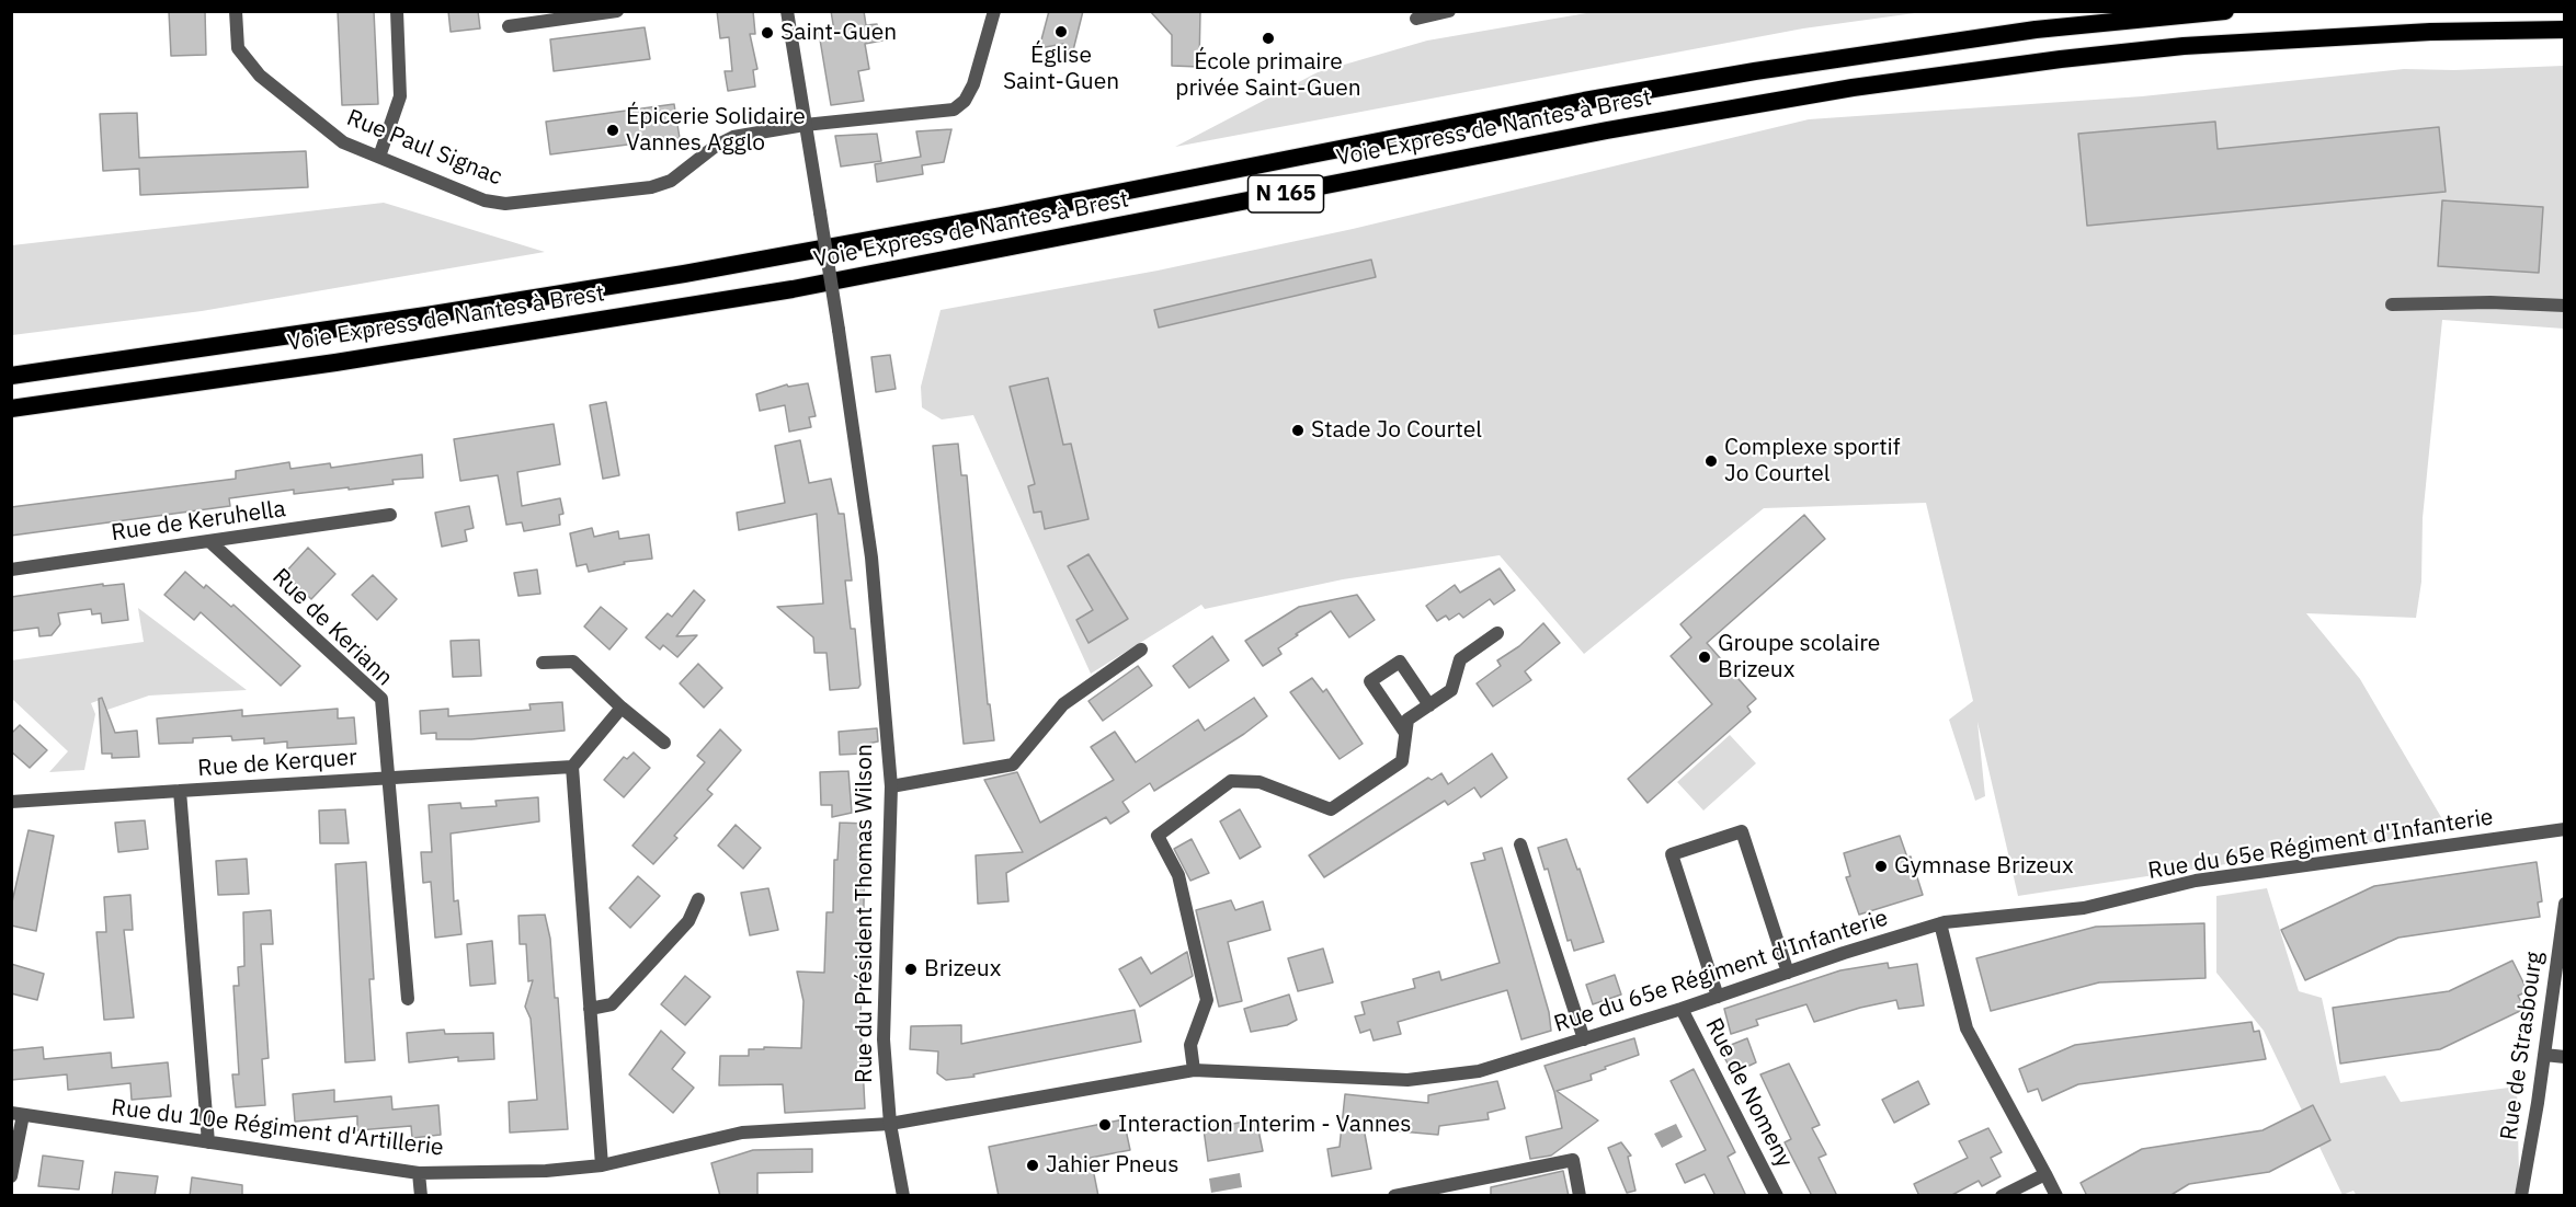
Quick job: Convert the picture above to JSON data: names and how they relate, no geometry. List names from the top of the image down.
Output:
{
  "streets": {
    "highway": ["Voie Express de Nantes à Brest", "N 165"],
    "street": [
      "Rue Paul Signac",
      "Rue de Keruhella",
      "Rue de Keriann",
      "Rue de Kerquer",
      "Rue du 65e Régiment d'Infanterie",
      "Rue du Président Thomas Wilson",
      "Rue de Strasbourg",
      "Rue de Nomeny",
      "Rue du 10e Régiment d'Artillerie"
    ]
  },
  "crossings": [
    ["Rue Paul Signac", "Rue du Président Thomas Wilson"],
    ["Rue de Keruhella", "Rue de Keriann"],
    ["Rue de Keriann", "Rue de Kerquer"],
    ["Rue de Kerquer", "Rue du 10e Régiment d'Artillerie"],
    ["Rue du 65e Régiment d'Infanterie", "Rue du Président Thomas Wilson"],
    ["Rue du 65e Régiment d'Infanterie", "Rue de Nomeny"],
    ["Rue du 65e Régiment d'Infanterie", "Rue du 10e Régiment d'Artillerie"],
    ["Rue du Président Thomas Wilson", "Rue du 10e Régiment d'Artillerie"]
  ],
  "places": [
    "Église Saint-Guen",
    "Saint-Guen",
    "École primaire privée Saint-Guen",
    "Épicerie Solidaire Vannes Agglo",
    "Stade Jo Courtel",
    "Complexe sportif Jo Courtel",
    "Groupe scolaire Brizeux",
    "Gymnase Brizeux",
    "Brizeux",
    "Interaction Interim - Vannes",
    "Jahier Pneus"
  ]
}
